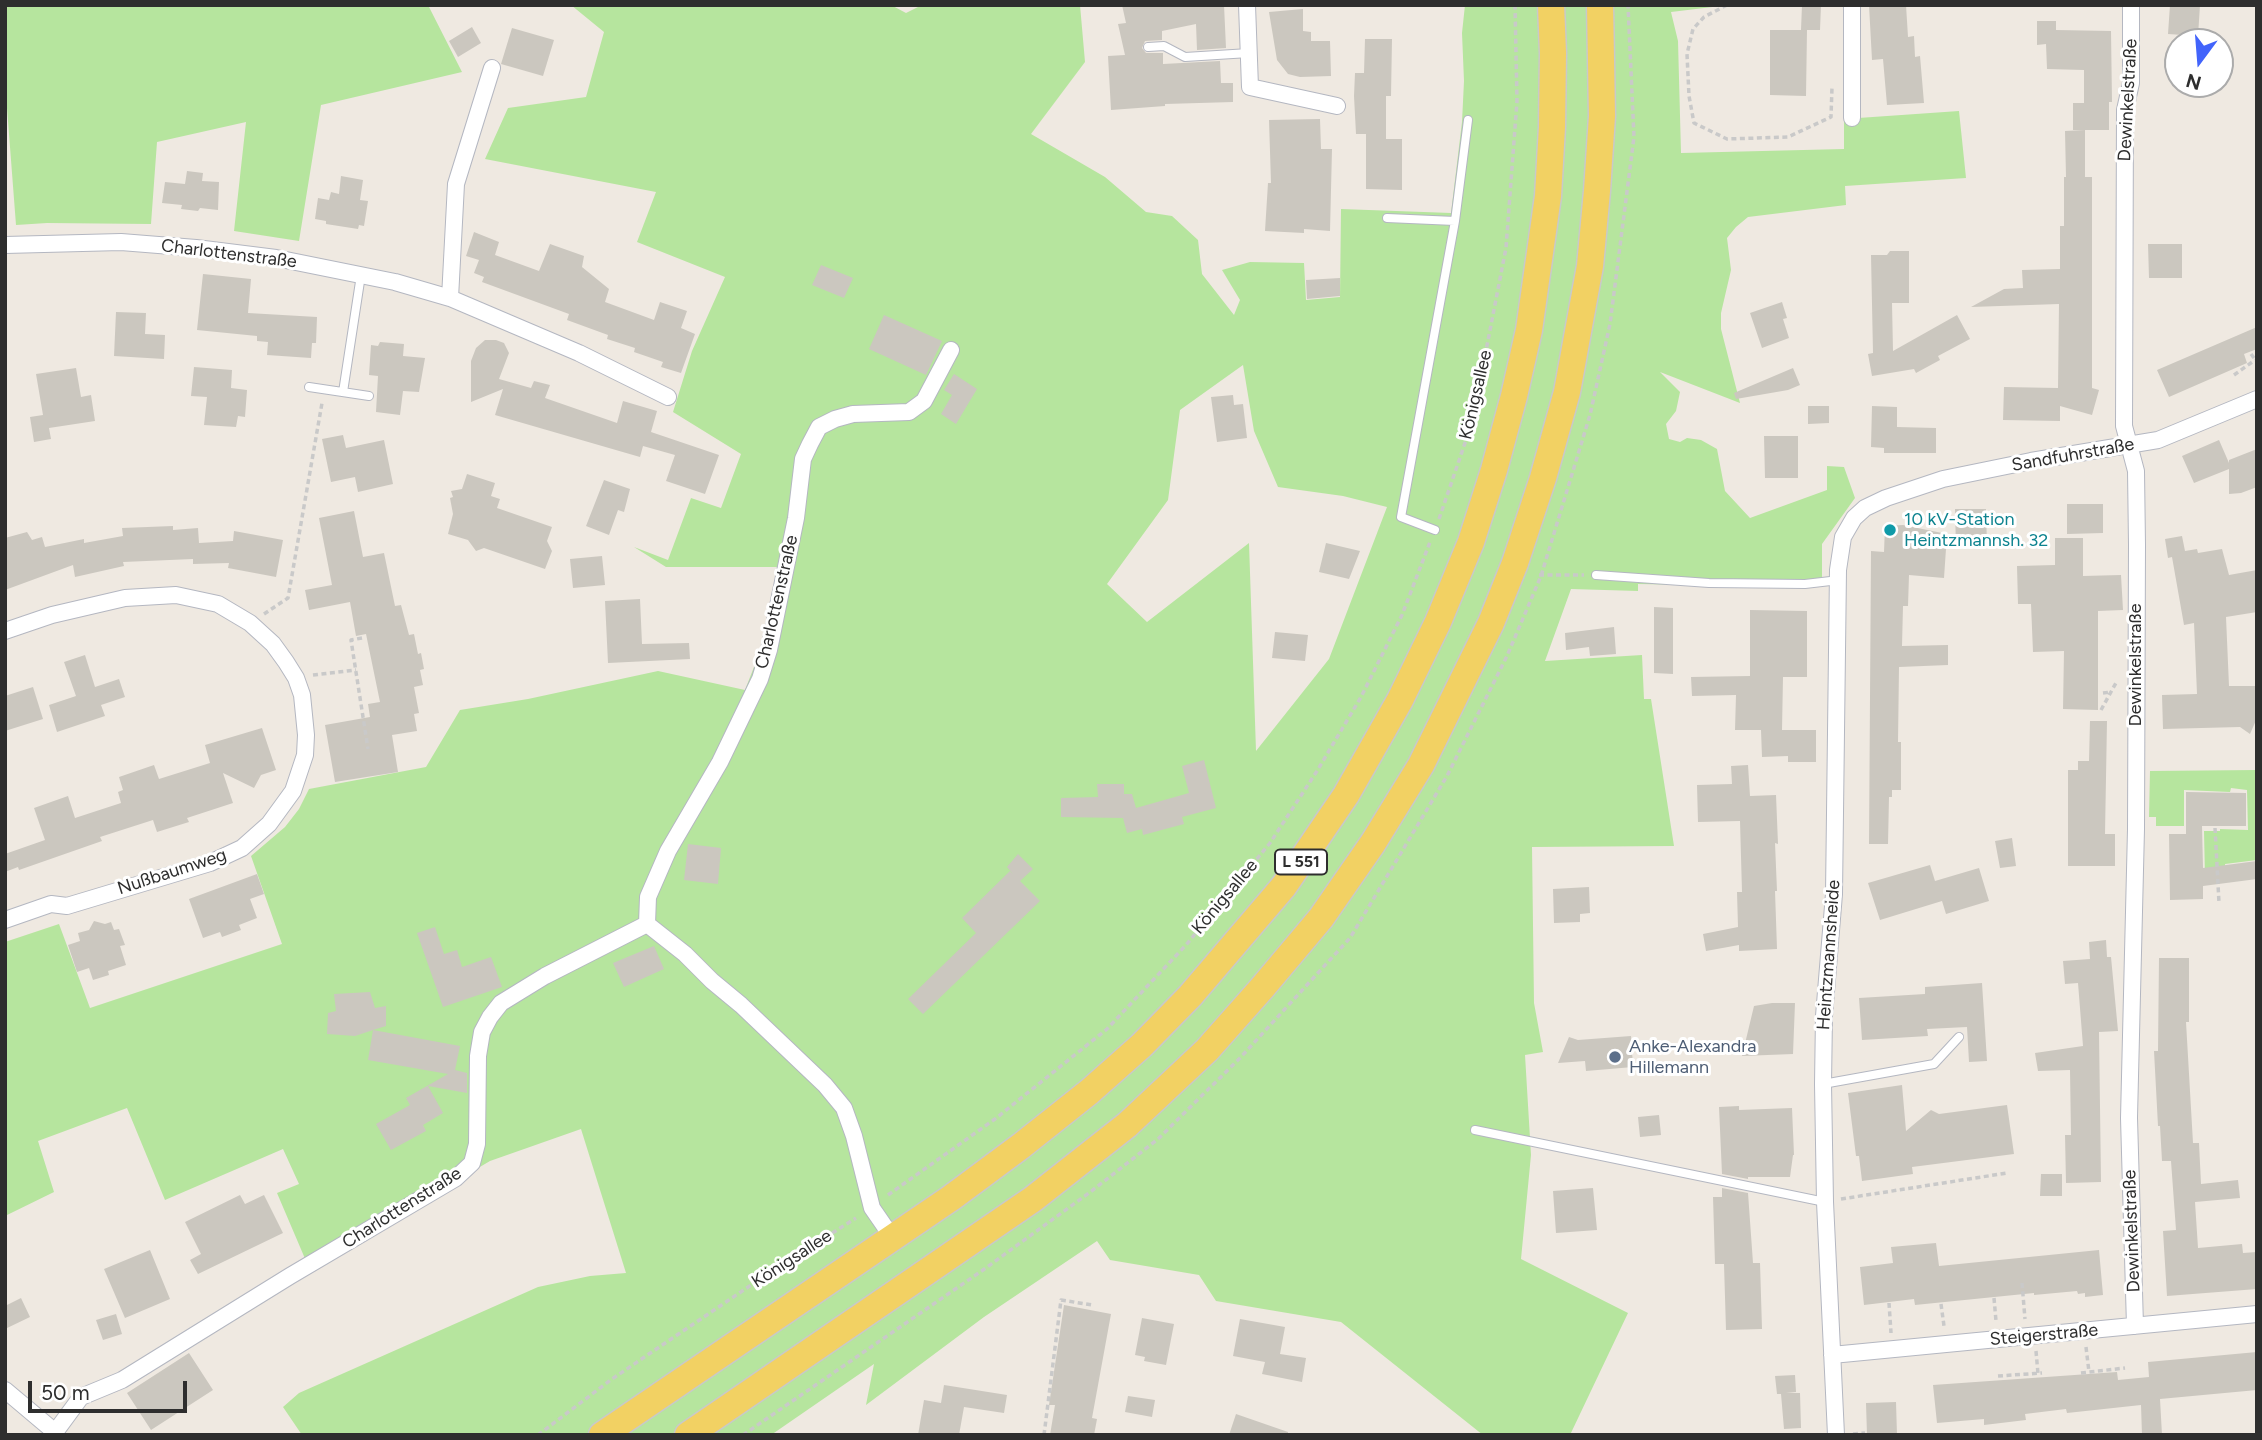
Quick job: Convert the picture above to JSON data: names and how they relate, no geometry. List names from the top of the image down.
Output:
{
  "streets": {
    "main road": ["Königsallee", "L 551"],
    "street": [
      "Dewinkelstraße",
      "Charlottenstraße",
      "Sandfuhrstraße",
      "Nußbaumweg",
      "Heintzmannsheide",
      "Steigerstraße"
    ]
  },
  "crossings": [
    ["Dewinkelstraße", "Sandfuhrstraße"],
    ["Dewinkelstraße", "Steigerstraße"],
    ["Sandfuhrstraße", "Heintzmannsheide"],
    ["Heintzmannsheide", "Steigerstraße"]
  ],
  "places": ["10 kV-Station Heintzmannsh. 32", "Anke-Alexandra Hillemann"],
  "scale_bar": "50 m",
  "north": "bottom"
}
